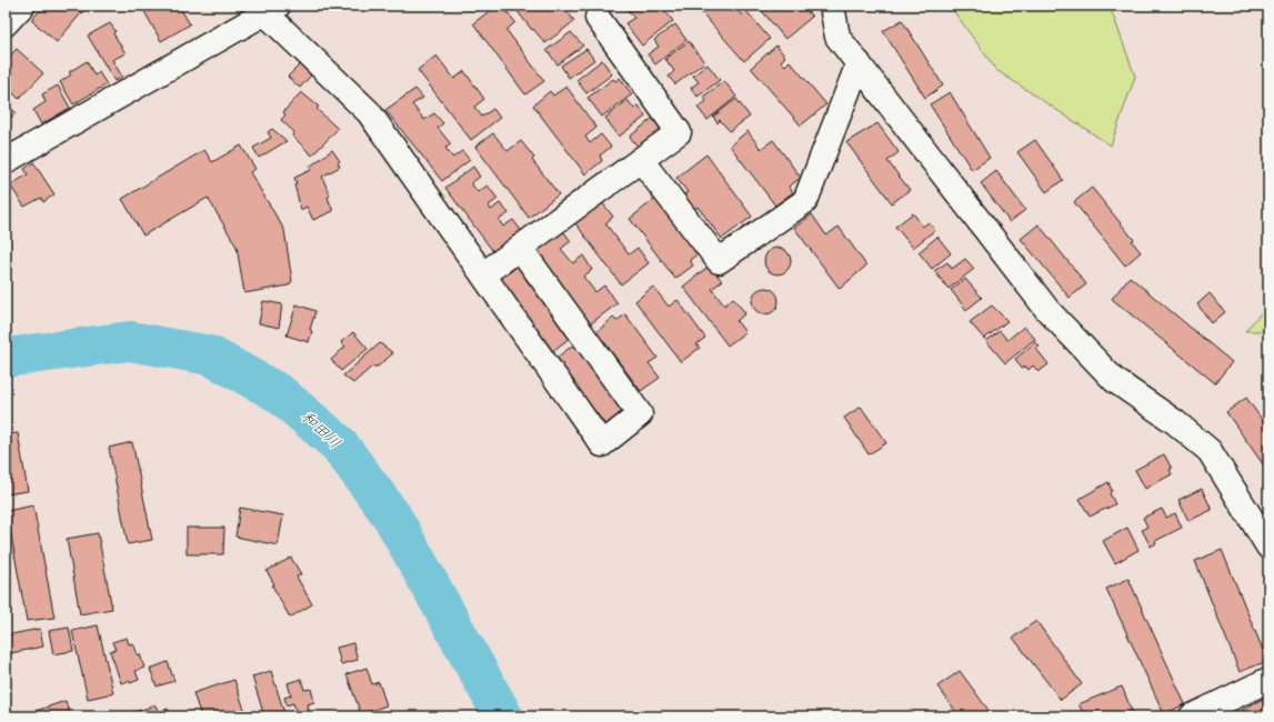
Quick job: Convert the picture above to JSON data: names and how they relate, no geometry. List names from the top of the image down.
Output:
{
  "water": ["和田川"]
}
